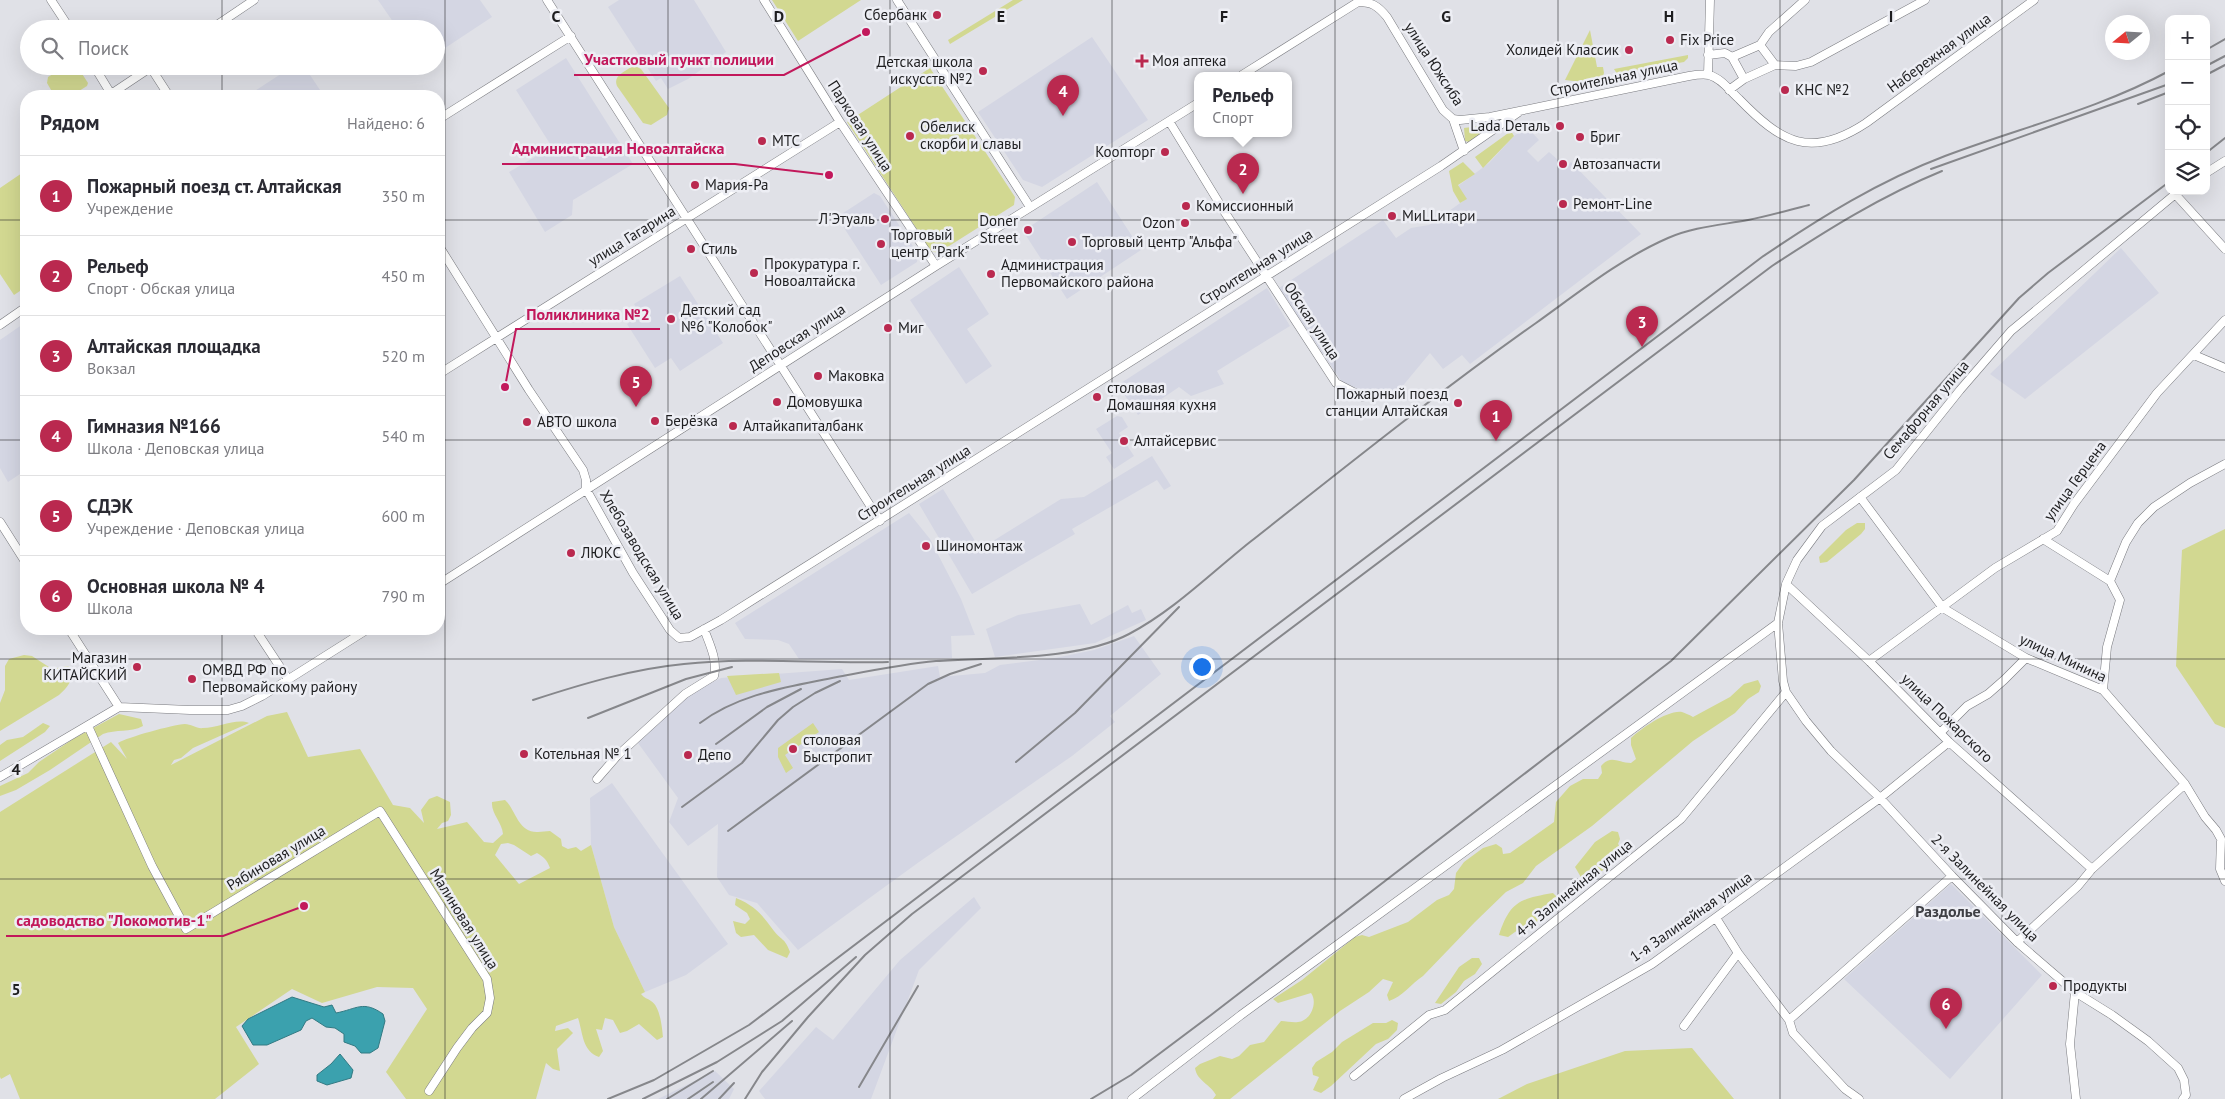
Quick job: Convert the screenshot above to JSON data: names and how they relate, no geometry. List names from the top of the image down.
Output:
{
  "streets": {
    "street": [
      "Набережная улица",
      "улица Южсиба",
      "Строительная улица",
      "Парковая улица",
      "улица Гагарина",
      "Обская улица",
      "Деповская улица",
      "Семафорная улица",
      "улица Герцена",
      "Хлебозаводская улица",
      "улица Минина",
      "улица Пожарского",
      "Рябиновая улица",
      "4-я Залинейная улица",
      "2-я Залинейная улица",
      "1-я Залинейная улица",
      "Малиновая улица"
    ]
  },
  "crossings": [
    ["улица Южсиба", "Строительная улица"],
    ["Строительная улица", "Обская улица"],
    ["Строительная улица", "Хлебозаводская улица"],
    ["Парковая улица", "улица Гагарина"],
    ["Парковая улица", "Деповская улица"],
    ["улица Гагарина", "Хлебозаводская улица"],
    ["Обская улица", "Деповская улица"],
    ["Деповская улица", "Хлебозаводская улица"],
    ["Семафорная улица", "улица Минина"],
    ["Семафорная улица", "улица Пожарского"],
    ["Семафорная улица", "4-я Залинейная улица"],
    ["Семафорная улица", "2-я Залинейная улица"],
    ["Семафорная улица", "1-я Залинейная улица"],
    ["улица Герцена", "улица Минина"],
    ["улица Герцена", "улица Пожарского"],
    ["улица Пожарского", "1-я Залинейная улица"],
    ["Рябиновая улица", "Малиновая улица"],
    ["2-я Залинейная улица", "1-я Залинейная улица"]
  ],
  "districts": ["Раздолье"],
  "places": {
    "other": [
      "Сбербанк",
      "Участковый пункт полиции",
      "Fix Price",
      "Холидей Классик",
      "Детская школа искусств №2",
      "КНС №2",
      "Lada Dеталь",
      "Обелиск скорби и славы",
      "Бриг",
      "МТС",
      "Коопторг",
      "Автозапчасти",
      "Администрация Новоалтайска",
      "Мария-Ра",
      "Ремонт-Line",
      "Комиссионный",
      "МиLLитари",
      "Л'Этуаль",
      "Ozon",
      "Doner Street",
      "Торговый центр \"Альфа\"",
      "Торговый центр \"Park\"",
      "Стиль",
      "Прокуратура г. Новоалтайска",
      "Администрация Первомайского района",
      "Детский сад №6 \"Колобок\"",
      "Миг",
      "Маковка",
      "Поликлиника №2",
      "столовая Домашняя кухня",
      "Домовушка",
      "Пожарный поезд станции Алтайская",
      "Берёзка",
      "АВТО школа",
      "Алтайкапиталбанк",
      "Алтайсервис",
      "Шиномонтаж",
      "ЛЮКС",
      "Магазин КИТАЙСКИЙ",
      "ОМВД РФ по Первомайскому району",
      "столовая Быстропит",
      "Котельная № 1",
      "Депо",
      "садоводство \"Локомотив-1\"",
      "Продукты"
    ],
    "health": ["Моя аптека"]
  },
  "north": "left",
  "page": {
    "map_buttons": ["+", "−"],
    "search": "Поиск",
    "popup": ["Рельеф", "Спорт"],
    "pins": [
      "4",
      "2",
      "3",
      "5",
      "1",
      "6"
    ],
    "heading": ["Рядом", "Найдено: 6"],
    "list": [
      {
        "mark": "1",
        "name": "Пожарный поезд ст. Алтайская",
        "note": "Учреждение",
        "value": "350 m"
      },
      {
        "mark": "2",
        "name": "Рельеф",
        "note": "Спорт · Обская улица",
        "value": "450 m"
      },
      {
        "mark": "3",
        "name": "Алтайская площадка",
        "note": "Вокзал",
        "value": "520 m"
      },
      {
        "mark": "4",
        "name": "Гимназия №166",
        "note": "Школа · Деповская улица",
        "value": "540 m"
      },
      {
        "mark": "5",
        "name": "СДЭК",
        "note": "Учреждение · Деповская улица",
        "value": "600 m"
      },
      {
        "mark": "6",
        "name": "Основная школа № 4",
        "note": "Школа",
        "value": "790 m"
      }
    ]
  },
  "grid": {
    "columns": [
      "C",
      "D",
      "E",
      "F",
      "G",
      "H",
      "I"
    ],
    "rows": ["4", "5"]
  }
}
